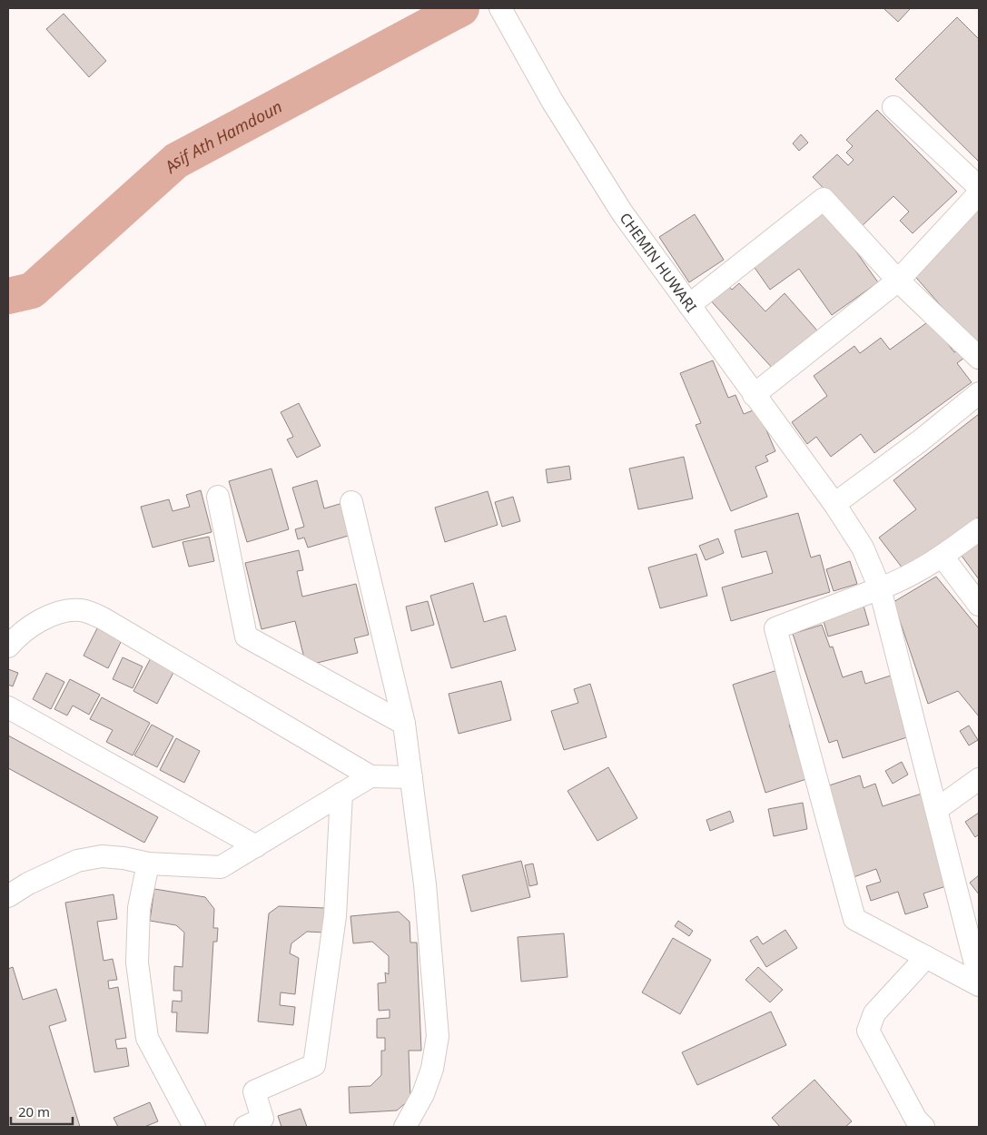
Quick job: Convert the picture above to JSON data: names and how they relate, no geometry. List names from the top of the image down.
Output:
{
  "streets": {
    "street": ["CHEMIN HUWARI"]
  },
  "water": ["Asif Ath Hamdoun"],
  "scale_bar": "20 m"
}
